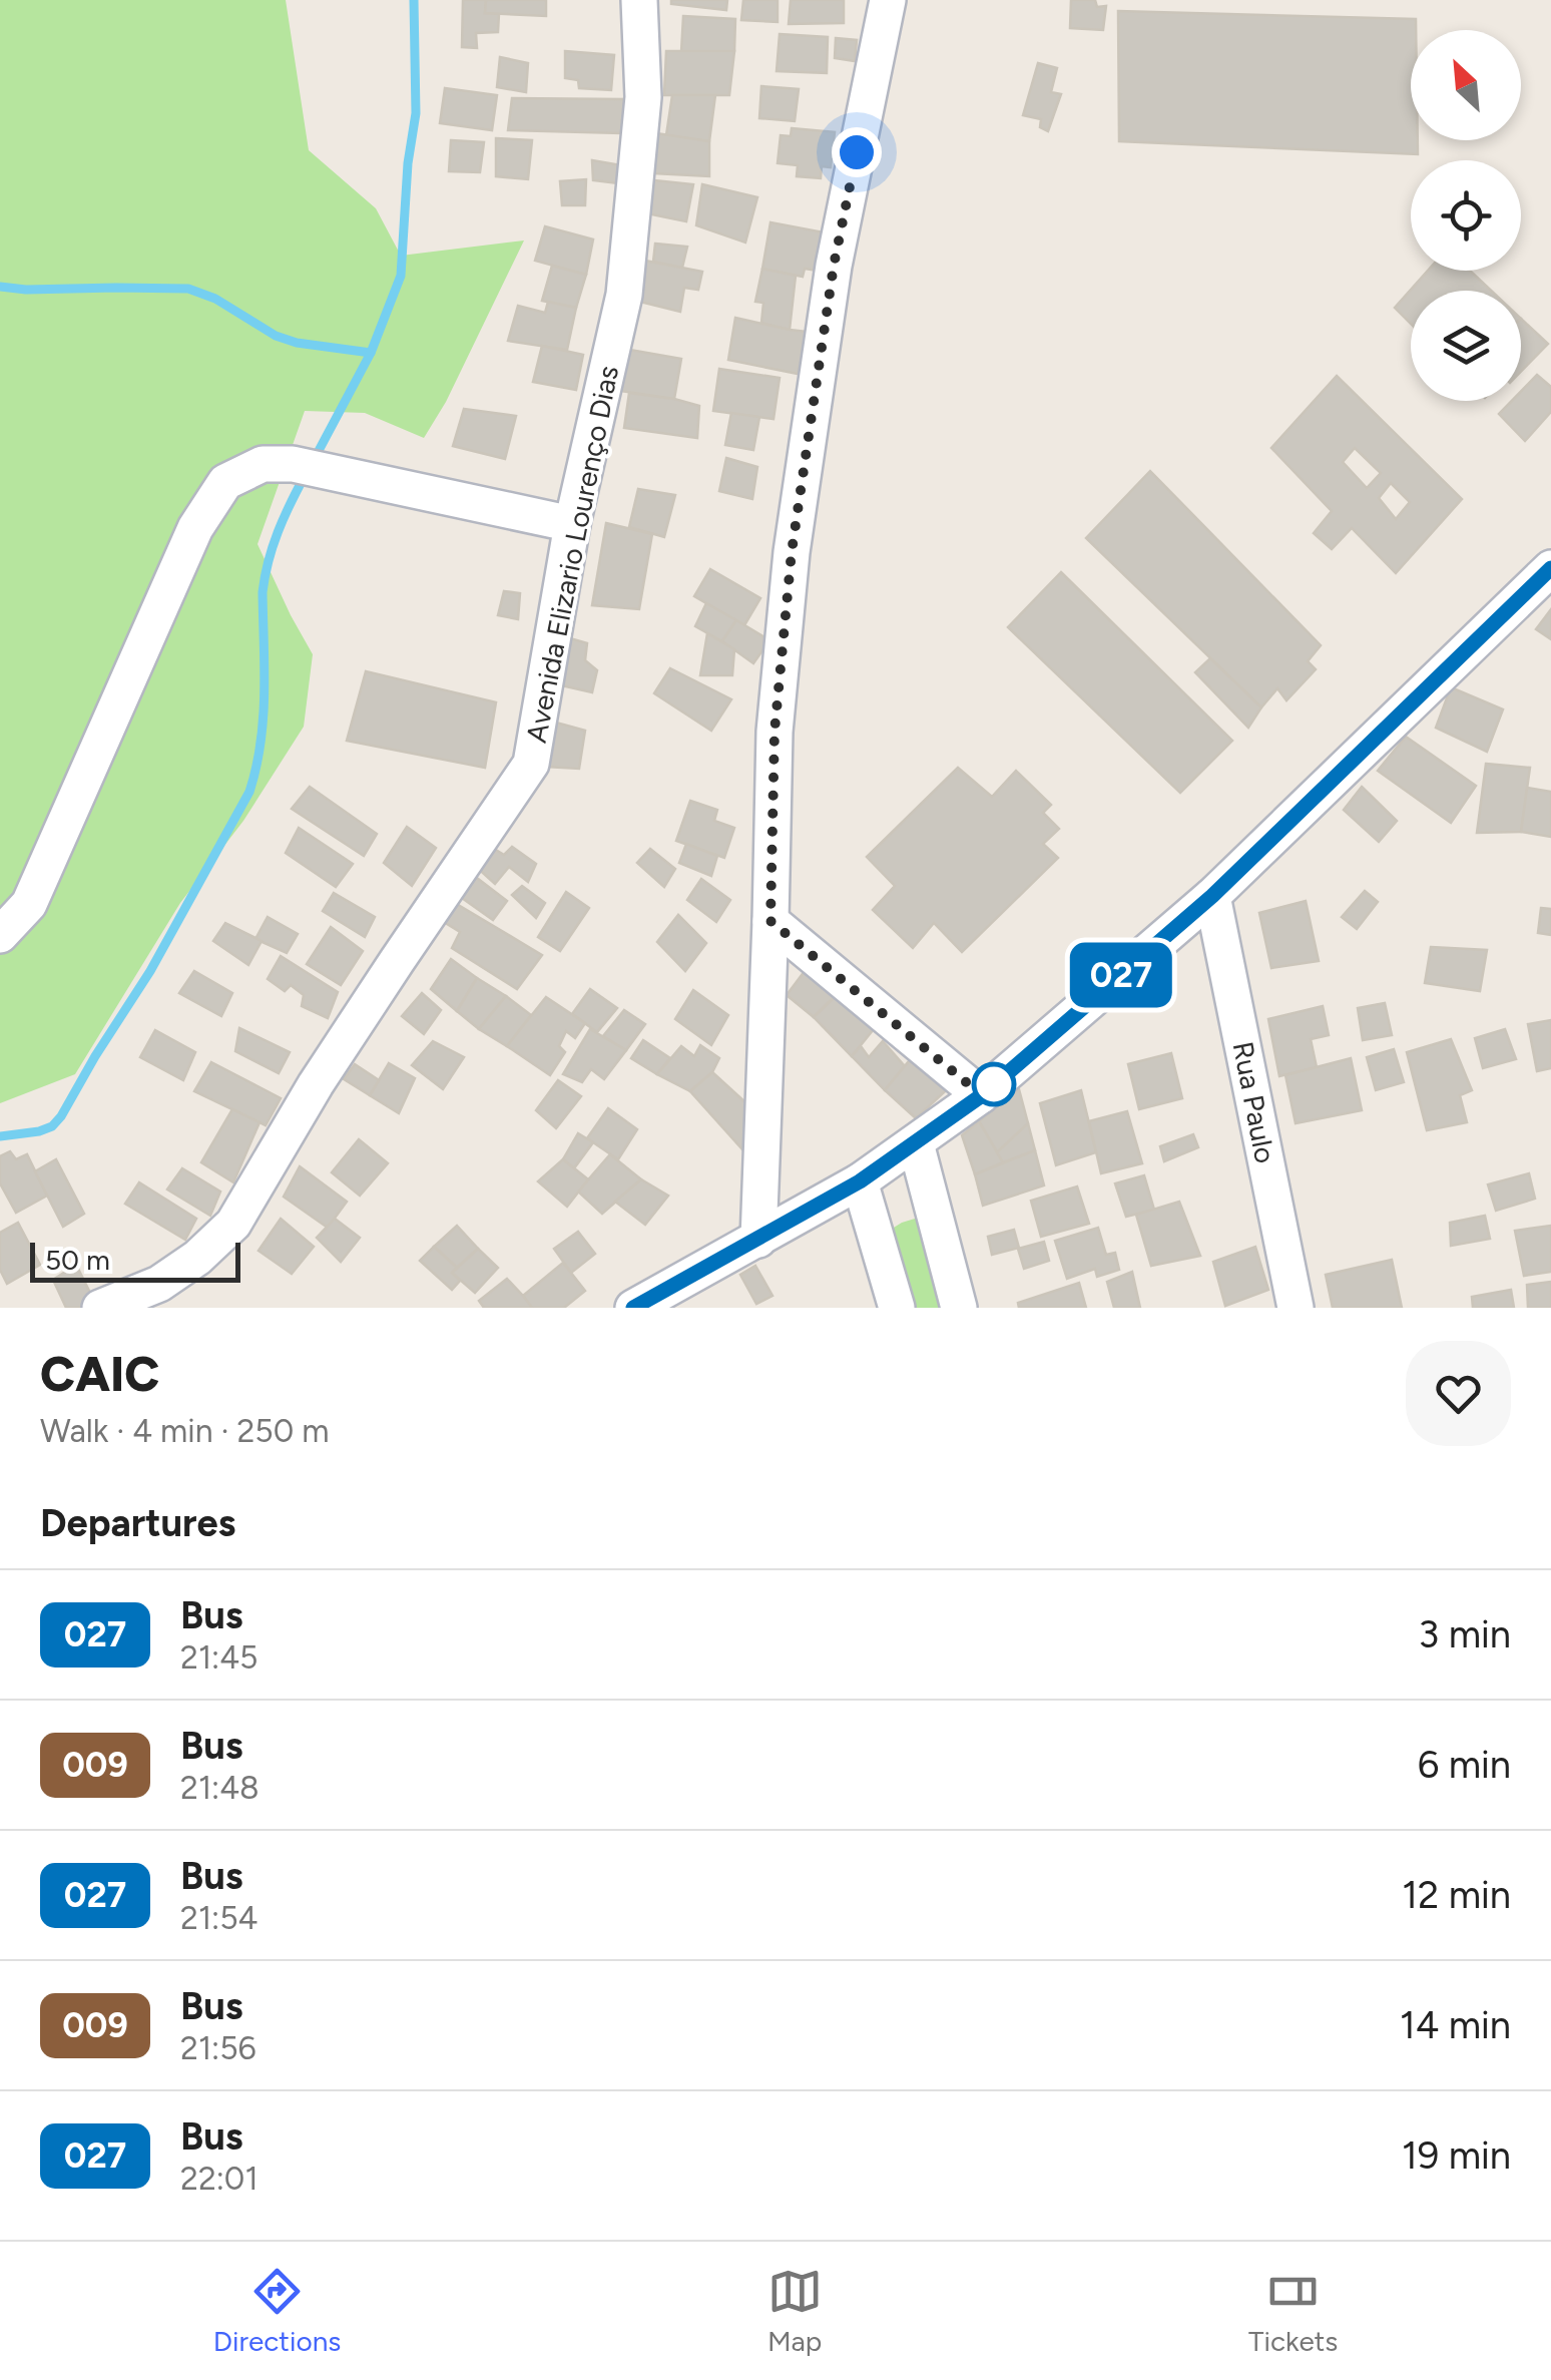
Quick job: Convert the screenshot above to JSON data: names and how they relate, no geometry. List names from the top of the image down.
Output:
{
  "streets": {
    "street": ["Avenida Elizario Lourenço Dias", "Rua Paulo"]
  },
  "lines": ["bus line 027"],
  "scale_bar": "50 m",
  "north": "top left",
  "page": {
    "on_map": "027",
    "scale": "50 m",
    "heading": [
      ["CAIC", "Walk · 4 min · 250 m"],
      "Departures"
    ],
    "list": [
      {
        "mark": "027",
        "name": "Bus",
        "note": "21:45",
        "value": "3 min"
      },
      {
        "mark": "009",
        "name": "Bus",
        "note": "21:48",
        "value": "6 min"
      },
      {
        "mark": "027",
        "name": "Bus",
        "note": "21:54",
        "value": "12 min"
      },
      {
        "mark": "009",
        "name": "Bus",
        "note": "21:56",
        "value": "14 min"
      },
      {
        "mark": "027",
        "name": "Bus",
        "note": "22:01",
        "value": "19 min"
      }
    ],
    "tabs": ["Directions", "Map", "Tickets"]
  }
}
